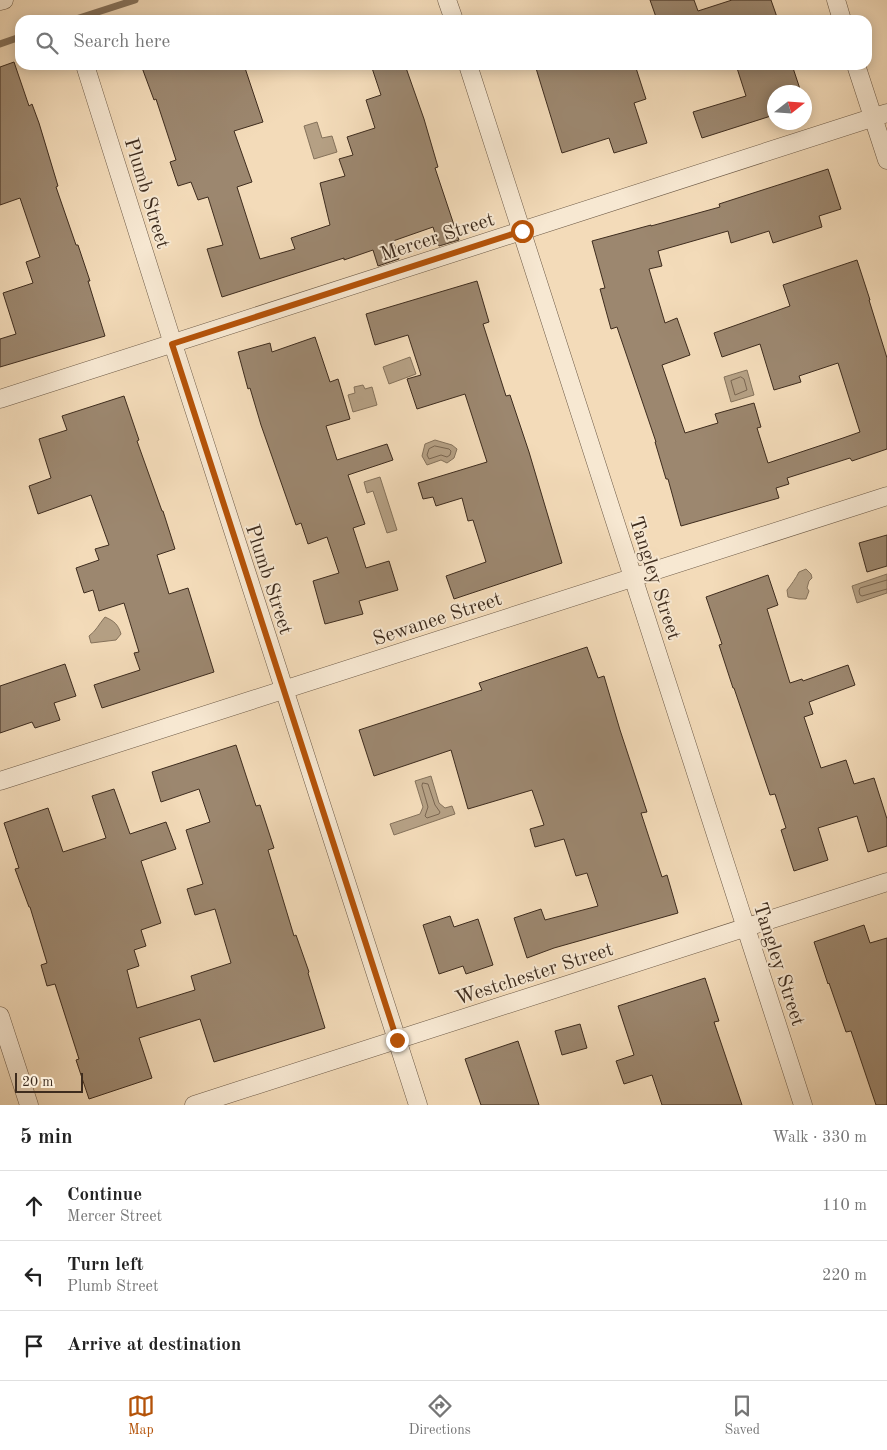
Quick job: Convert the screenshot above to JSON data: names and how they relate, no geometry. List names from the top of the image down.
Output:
{
  "streets": {
    "street": [
      "Plumb Street",
      "Mercer Street",
      "Tangley Street",
      "Sewanee Street",
      "Westchester Street"
    ]
  },
  "crossings": [
    ["Plumb Street", "Mercer Street"],
    ["Plumb Street", "Sewanee Street"],
    ["Plumb Street", "Westchester Street"],
    ["Mercer Street", "Tangley Street"],
    ["Tangley Street", "Sewanee Street"],
    ["Tangley Street", "Westchester Street"]
  ],
  "scale_bar": "20 m",
  "north": "right",
  "page": {
    "search": "Search here",
    "scale": "20 m",
    "heading": ["5 min", "Walk · 330 m"],
    "list": [
      ["Continue", "Mercer Street", "110 m"],
      ["Turn left", "Plumb Street", "220 m"],
      "Arrive at destination"
    ],
    "nav": ["Map", "Directions", "Saved"]
  }
}
